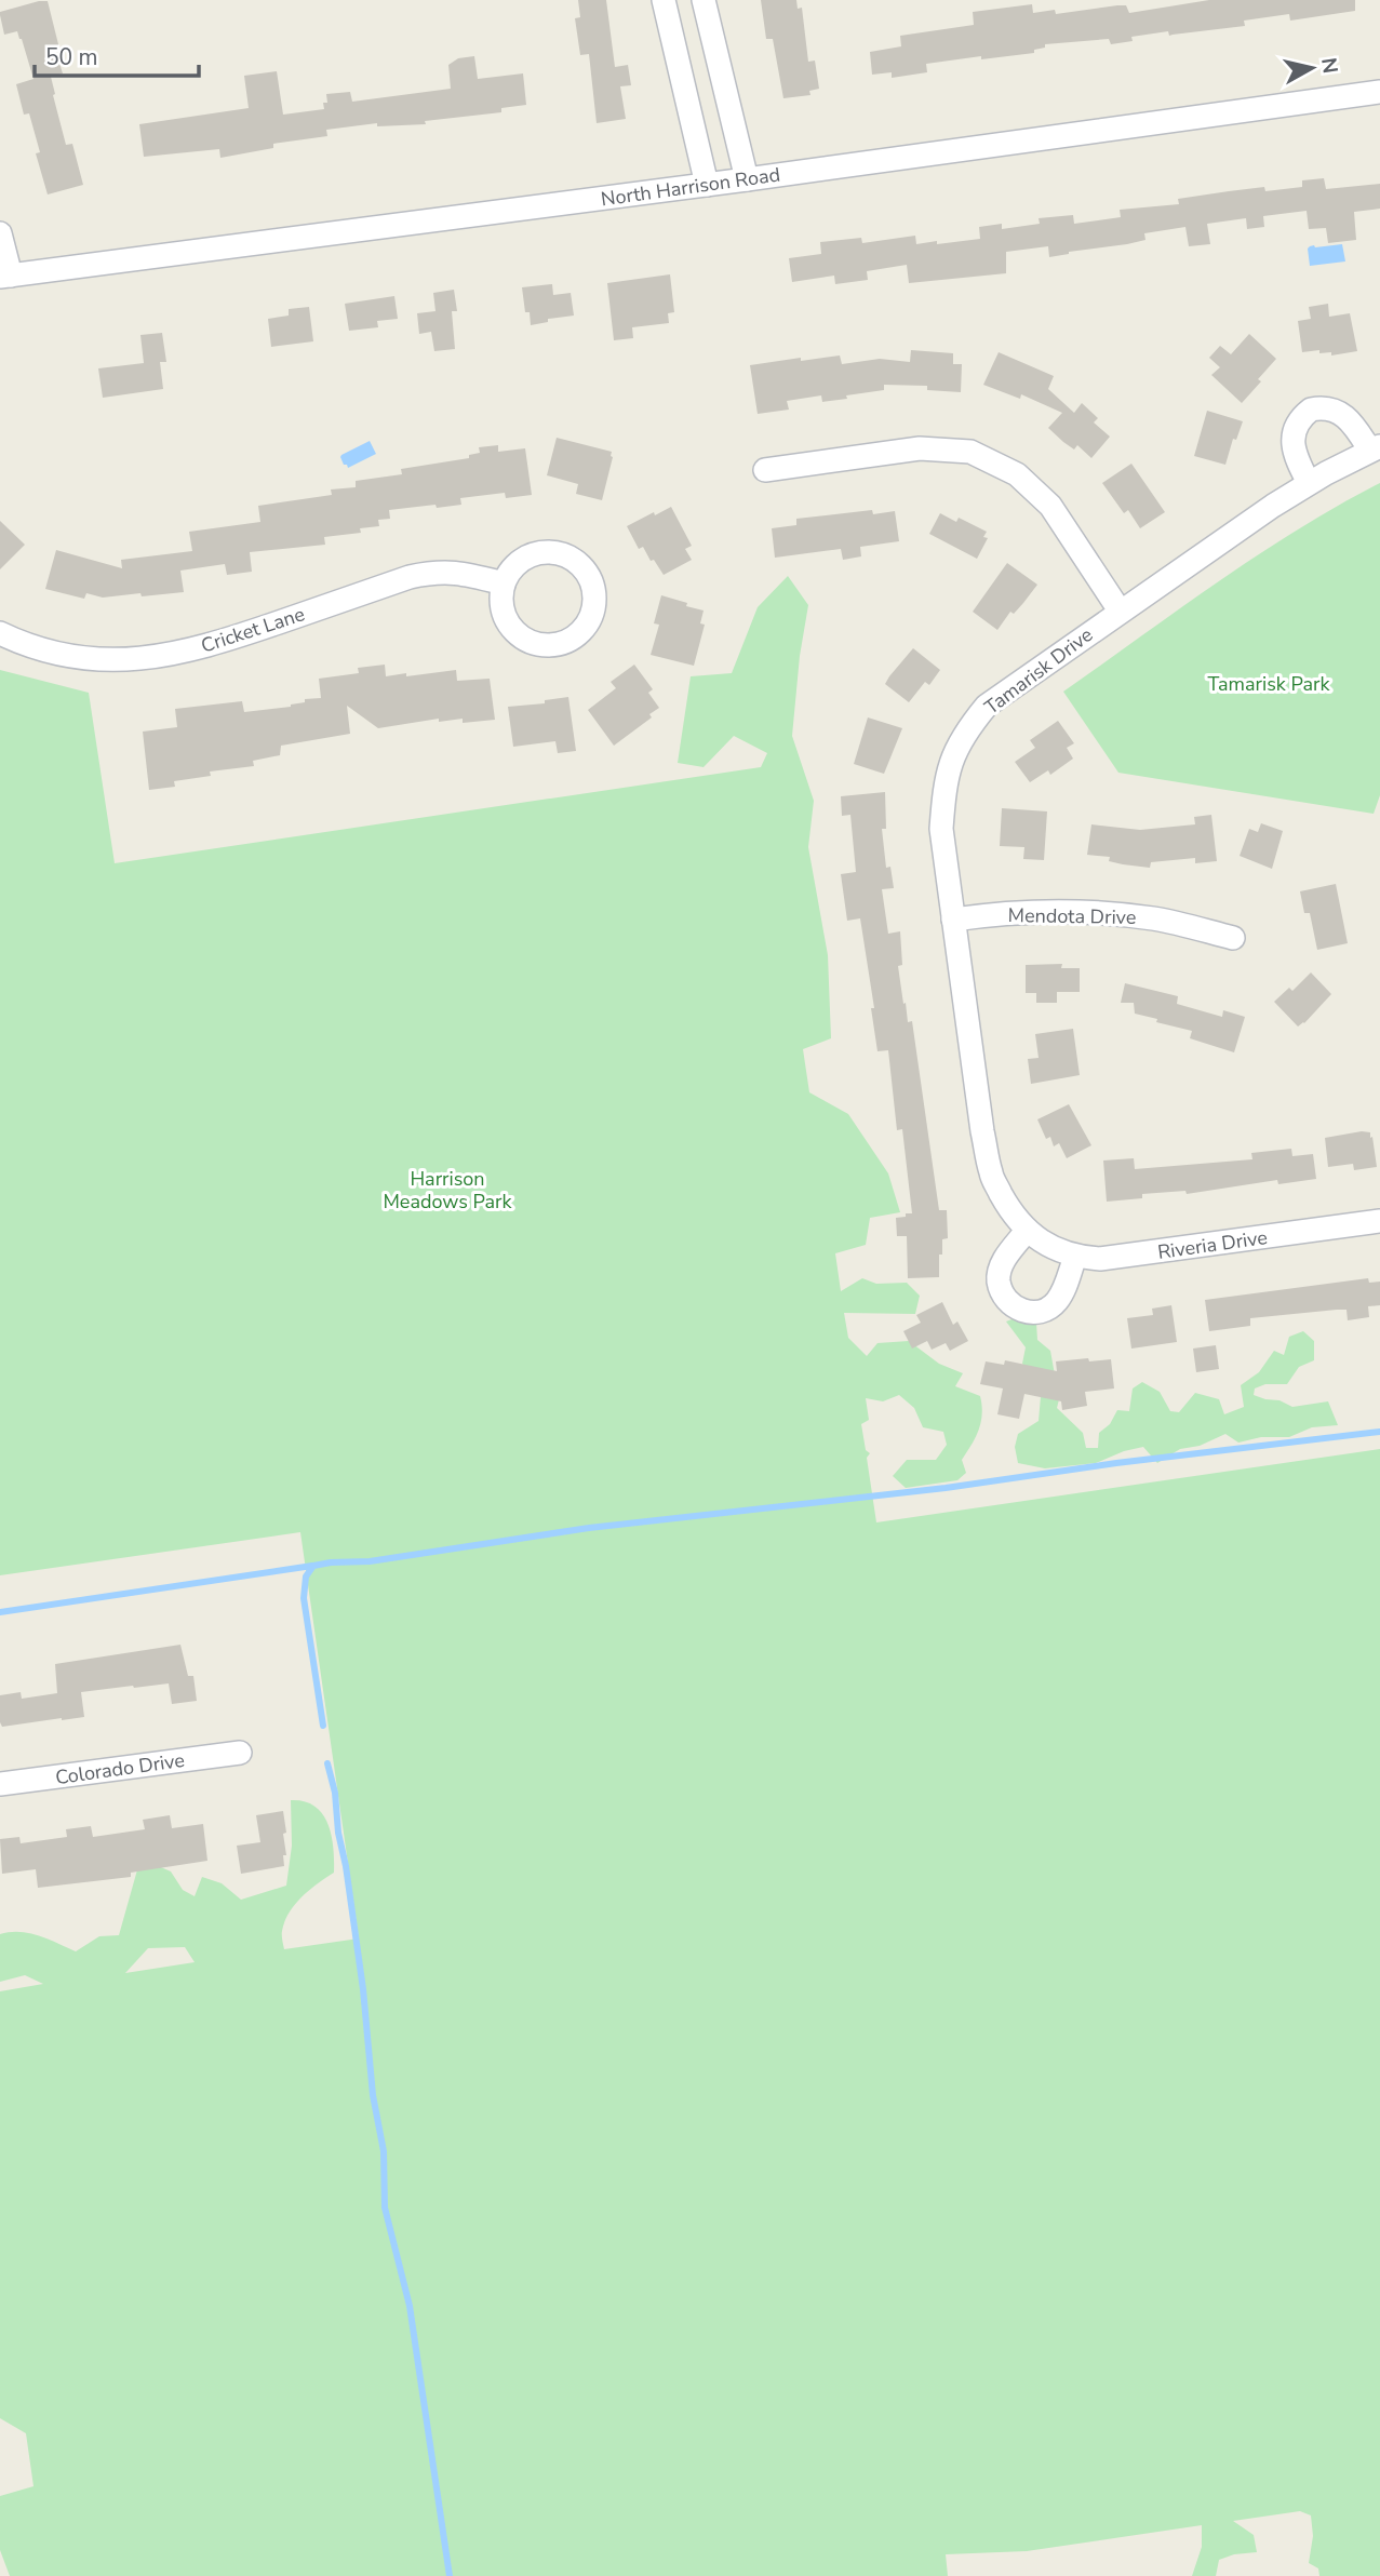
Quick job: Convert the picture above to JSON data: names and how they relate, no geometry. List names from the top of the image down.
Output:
{
  "streets": {
    "street": [
      "North Harrison Road",
      "Cricket Lane",
      "Tamarisk Drive",
      "Mendota Drive",
      "Riveria Drive",
      "Colorado Drive"
    ]
  },
  "crossings": [
    ["Tamarisk Drive", "Mendota Drive"],
    ["Tamarisk Drive", "Riveria Drive"]
  ],
  "parks": ["Tamarisk Park", "Harrison Meadows Park"],
  "scale_bar": "50 m",
  "north": "right"
}
